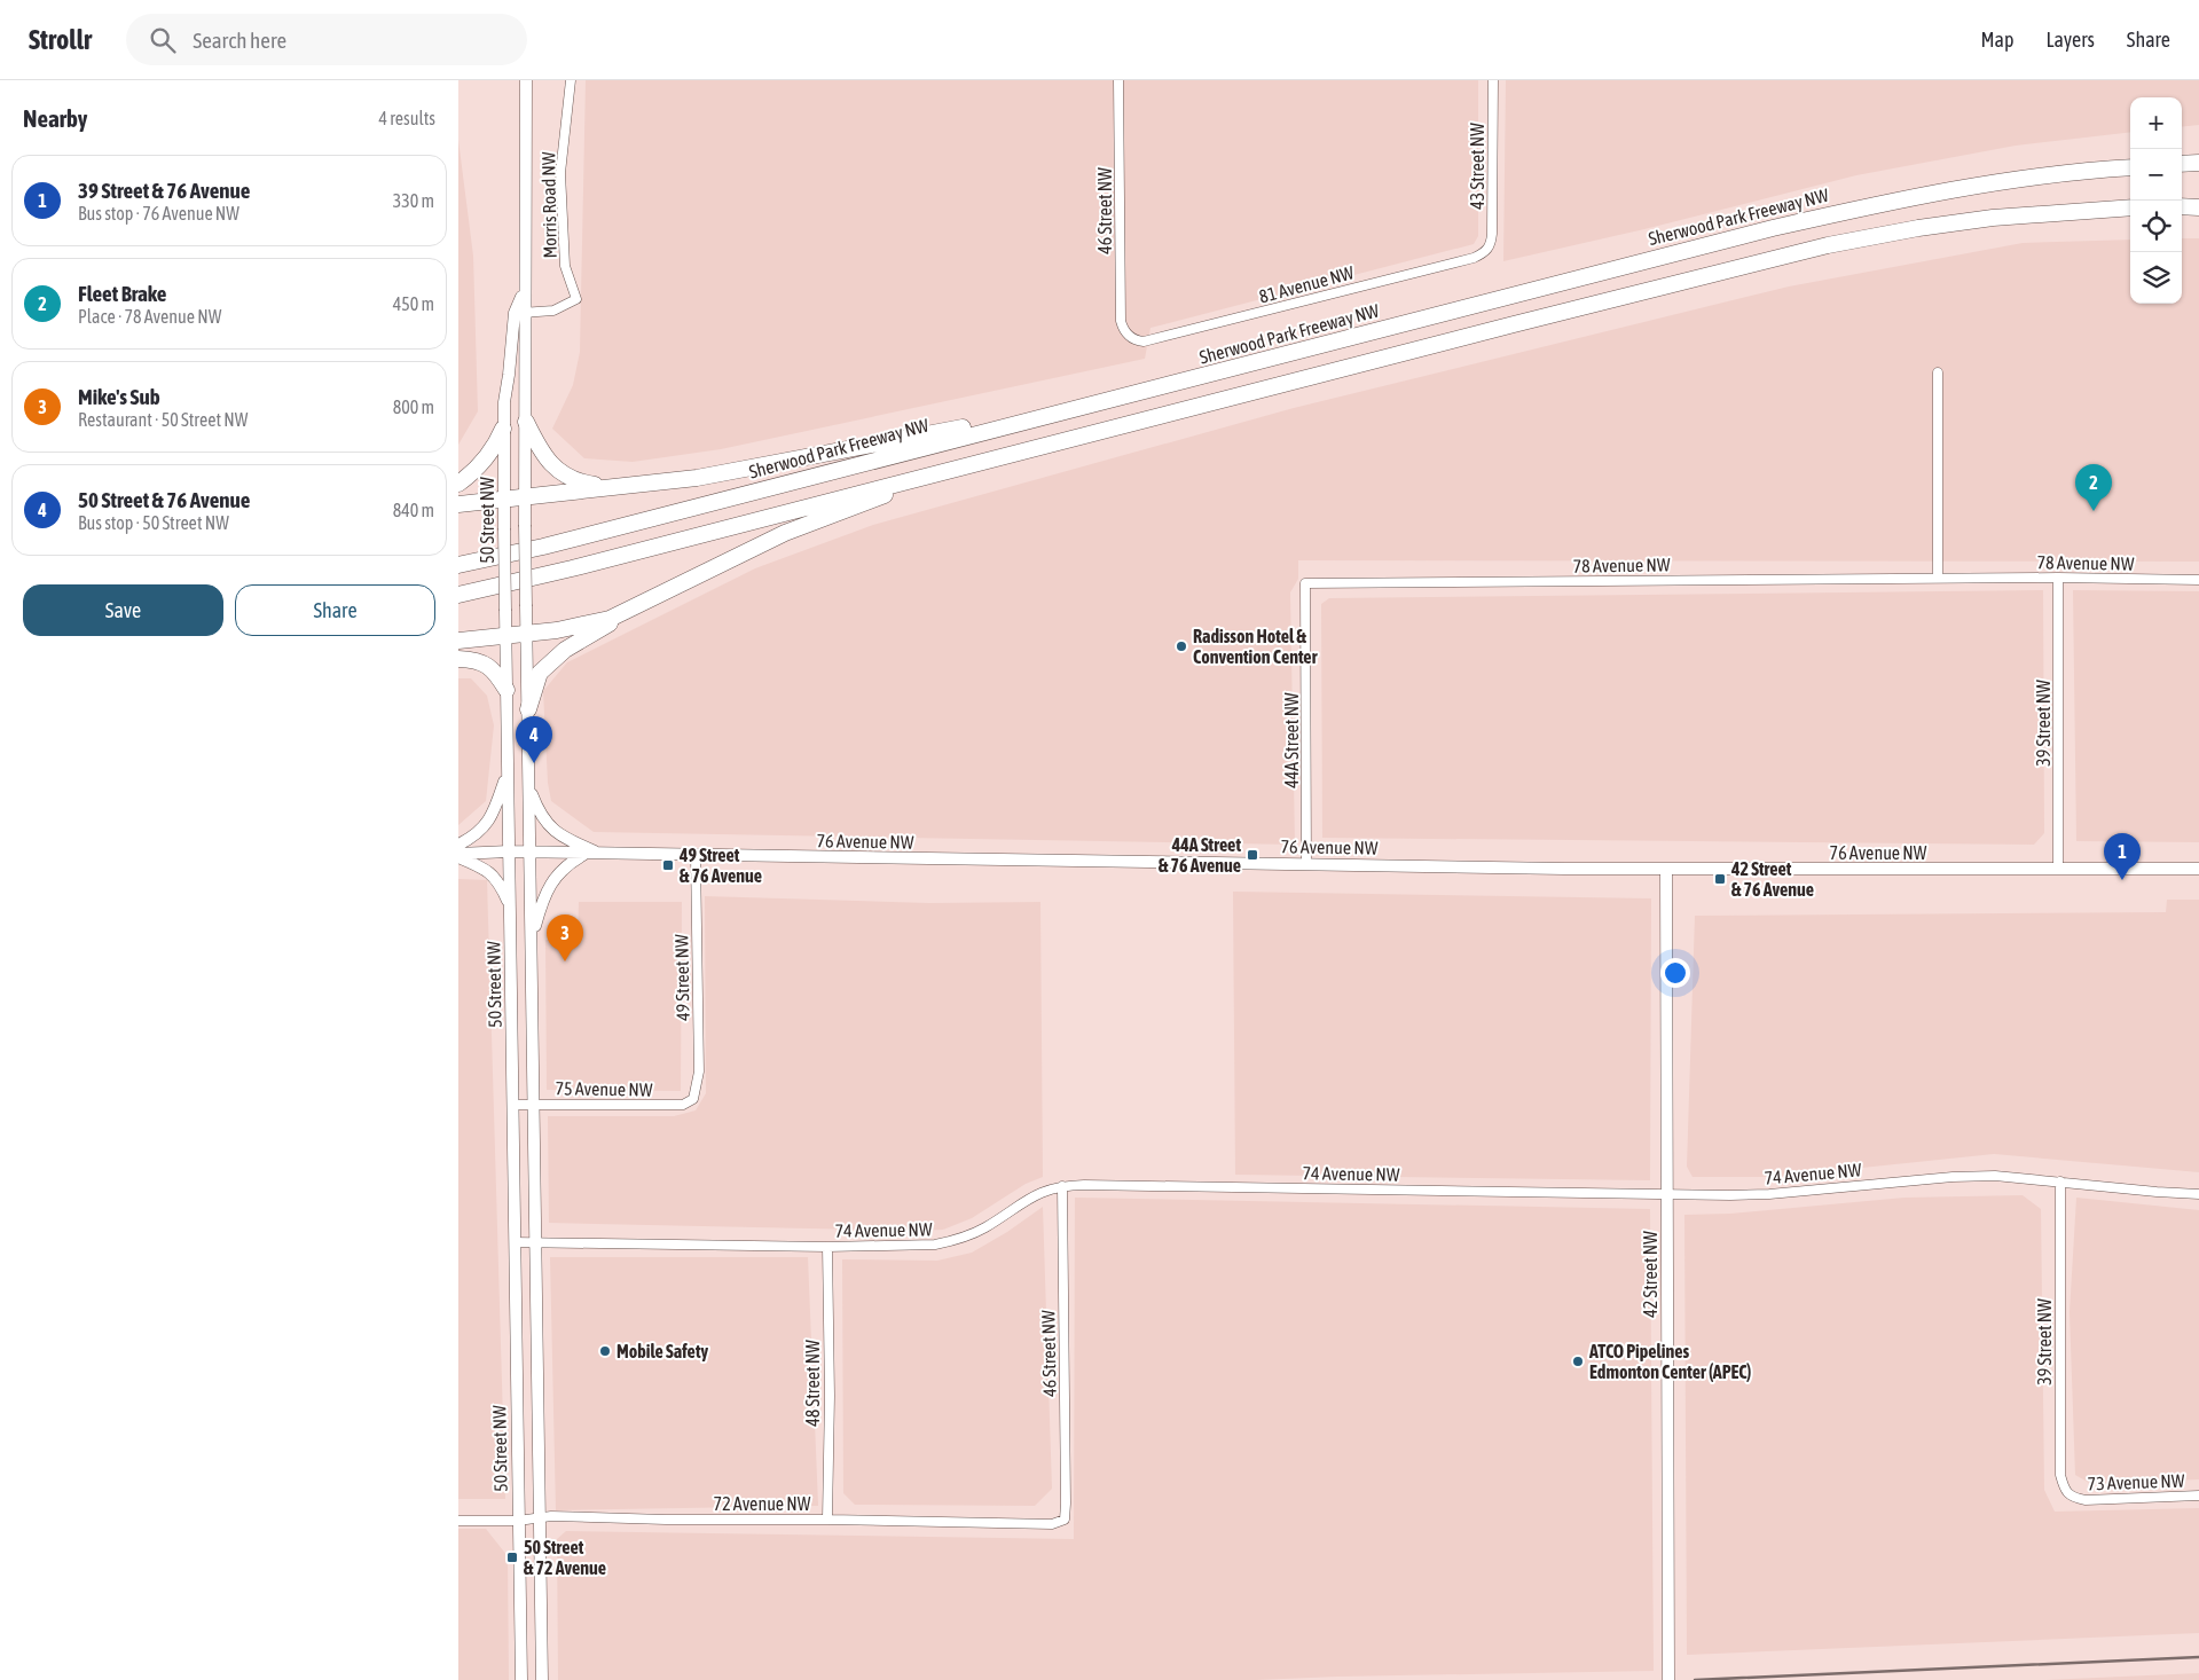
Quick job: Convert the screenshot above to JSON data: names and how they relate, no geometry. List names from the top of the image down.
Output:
{
  "streets": {
    "highway": ["Sherwood Park Freeway NW"],
    "main road": ["50 Street NW", "76 Avenue NW", "42 Street NW"],
    "street": [
      "43 Street NW",
      "Morris Road NW",
      "46 Street NW",
      "81 Avenue NW",
      "78 Avenue NW",
      "39 Street NW",
      "44A Street NW",
      "49 Street NW",
      "75 Avenue NW",
      "74 Avenue NW",
      "48 Street NW",
      "73 Avenue NW",
      "72 Avenue NW"
    ]
  },
  "crossings": [
    ["43 Street NW", "81 Avenue NW"],
    ["Morris Road NW", "50 Street NW"],
    ["46 Street NW", "81 Avenue NW"],
    ["46 Street NW", "74 Avenue NW"],
    ["46 Street NW", "72 Avenue NW"],
    ["50 Street NW", "76 Avenue NW"],
    ["50 Street NW", "75 Avenue NW"],
    ["50 Street NW", "74 Avenue NW"],
    ["50 Street NW", "72 Avenue NW"],
    ["78 Avenue NW", "39 Street NW"],
    ["78 Avenue NW", "44A Street NW"],
    ["39 Street NW", "76 Avenue NW"],
    ["39 Street NW", "74 Avenue NW"],
    ["39 Street NW", "73 Avenue NW"],
    ["44A Street NW", "76 Avenue NW"],
    ["76 Avenue NW", "49 Street NW"],
    ["76 Avenue NW", "42 Street NW"],
    ["49 Street NW", "75 Avenue NW"],
    ["74 Avenue NW", "42 Street NW"],
    ["74 Avenue NW", "48 Street NW"],
    ["48 Street NW", "72 Avenue NW"]
  ],
  "places": {
    "other": ["Radisson Hotel & Convention Center", "Mobile Safety", "ATCO Pipelines Edmonton Center (APEC)"],
    "transit": [
      "44A Street & 76 Avenue",
      "49 Street & 76 Avenue",
      "42 Street & 76 Avenue",
      "50 Street & 72 Avenue"
    ]
  },
  "page": {
    "header": "Strollr",
    "search": "Search here",
    "nav": ["Map", "Layers", "Share"],
    "heading": ["Nearby", "4 results"],
    "map_buttons": ["+", "−"],
    "list": [
      {
        "mark": "1",
        "name": "39 Street & 76 Avenue",
        "note": "Bus stop · 76 Avenue NW",
        "value": "330 m"
      },
      {
        "mark": "2",
        "name": "Fleet Brake",
        "note": "Place · 78 Avenue NW",
        "value": "450 m"
      },
      {
        "mark": "3",
        "name": "Mike's Sub",
        "note": "Restaurant · 50 Street NW",
        "value": "800 m"
      },
      {
        "mark": "4",
        "name": "50 Street & 76 Avenue",
        "note": "Bus stop · 50 Street NW",
        "value": "840 m"
      }
    ],
    "pins": [
      "2",
      "4",
      "1",
      "3"
    ],
    "buttons": ["Save", "Share"]
  }
}
